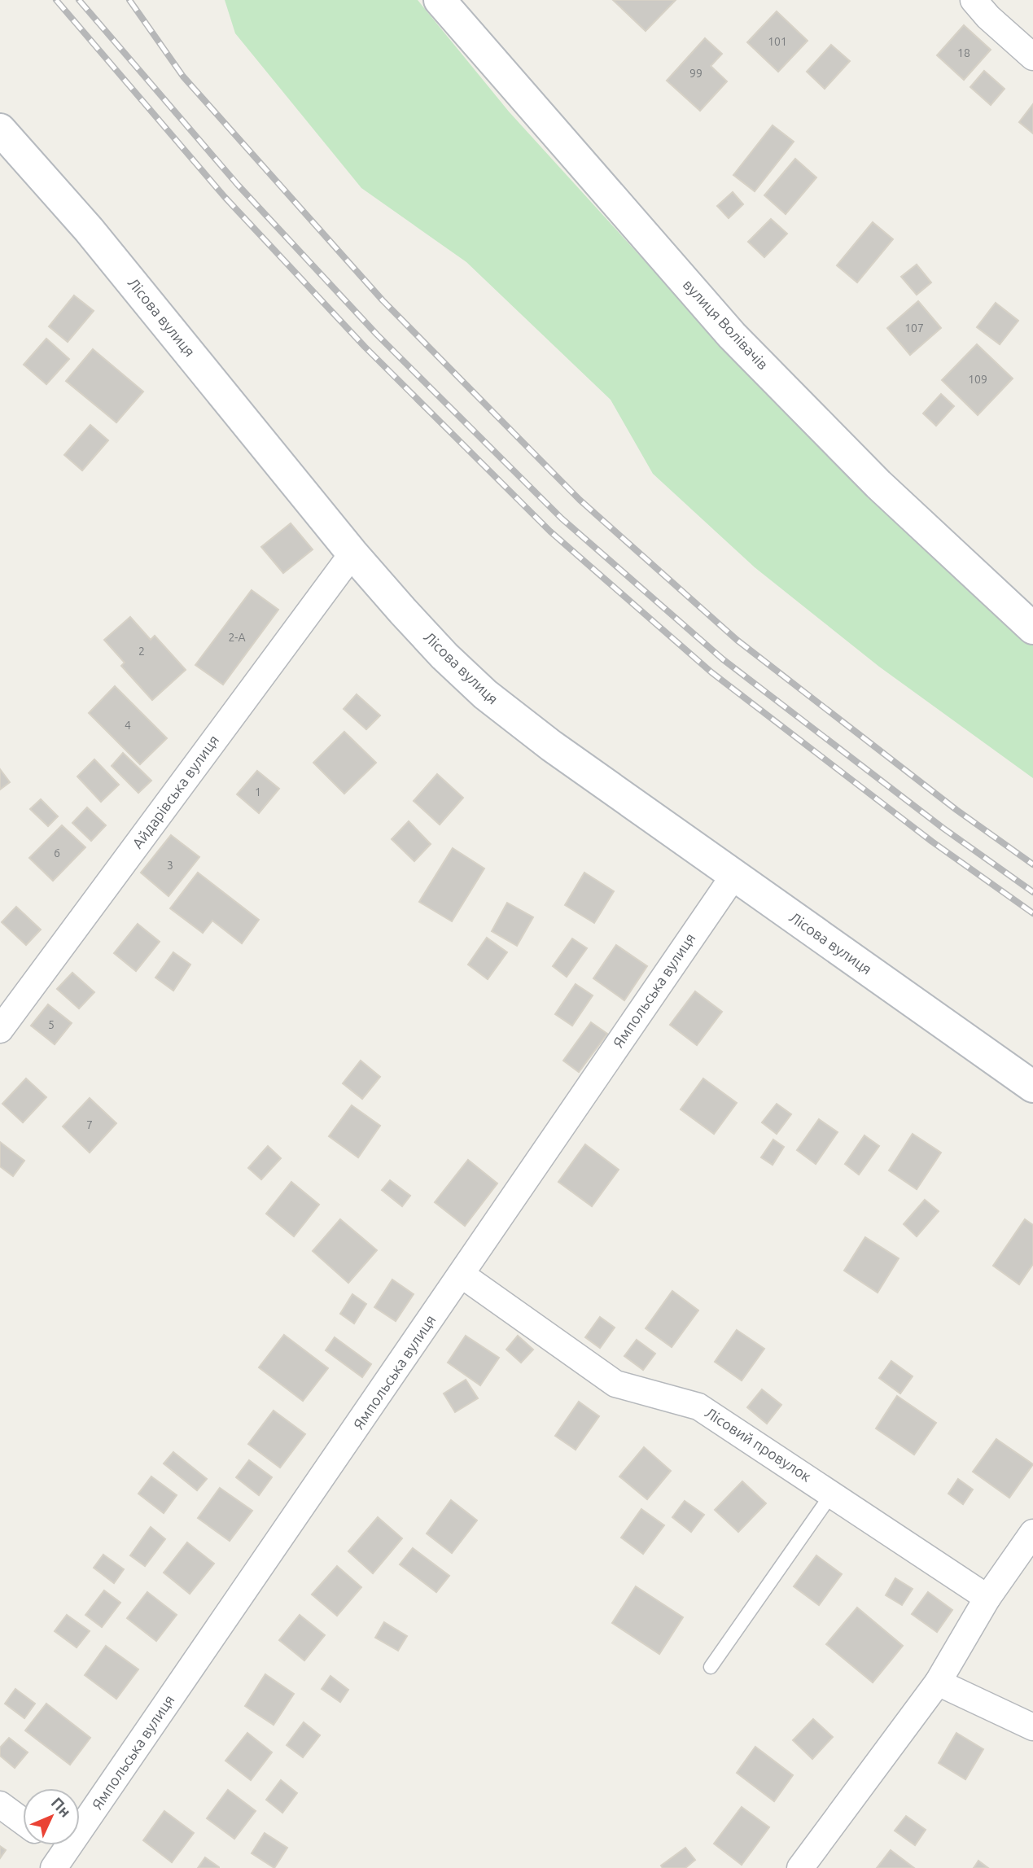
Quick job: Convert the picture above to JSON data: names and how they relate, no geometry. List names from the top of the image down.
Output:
{
  "streets": {
    "street": [
      "Лісова вулиця",
      "вулиця Волівачів",
      "Айдарівська вулиця",
      "Ямпольська вулиця",
      "Лісовий провулок"
    ]
  },
  "crossings": [
    ["Лісова вулиця", "Айдарівська вулиця"],
    ["Лісова вулиця", "Ямпольська вулиця"],
    ["Ямпольська вулиця", "Лісовий провулок"]
  ],
  "house_numbers": [
    "101",
    "18",
    "99",
    "107",
    "109",
    "2-А",
    "2",
    "4",
    "1",
    "6",
    "3",
    "5",
    "7"
  ],
  "north": "top right"
}
